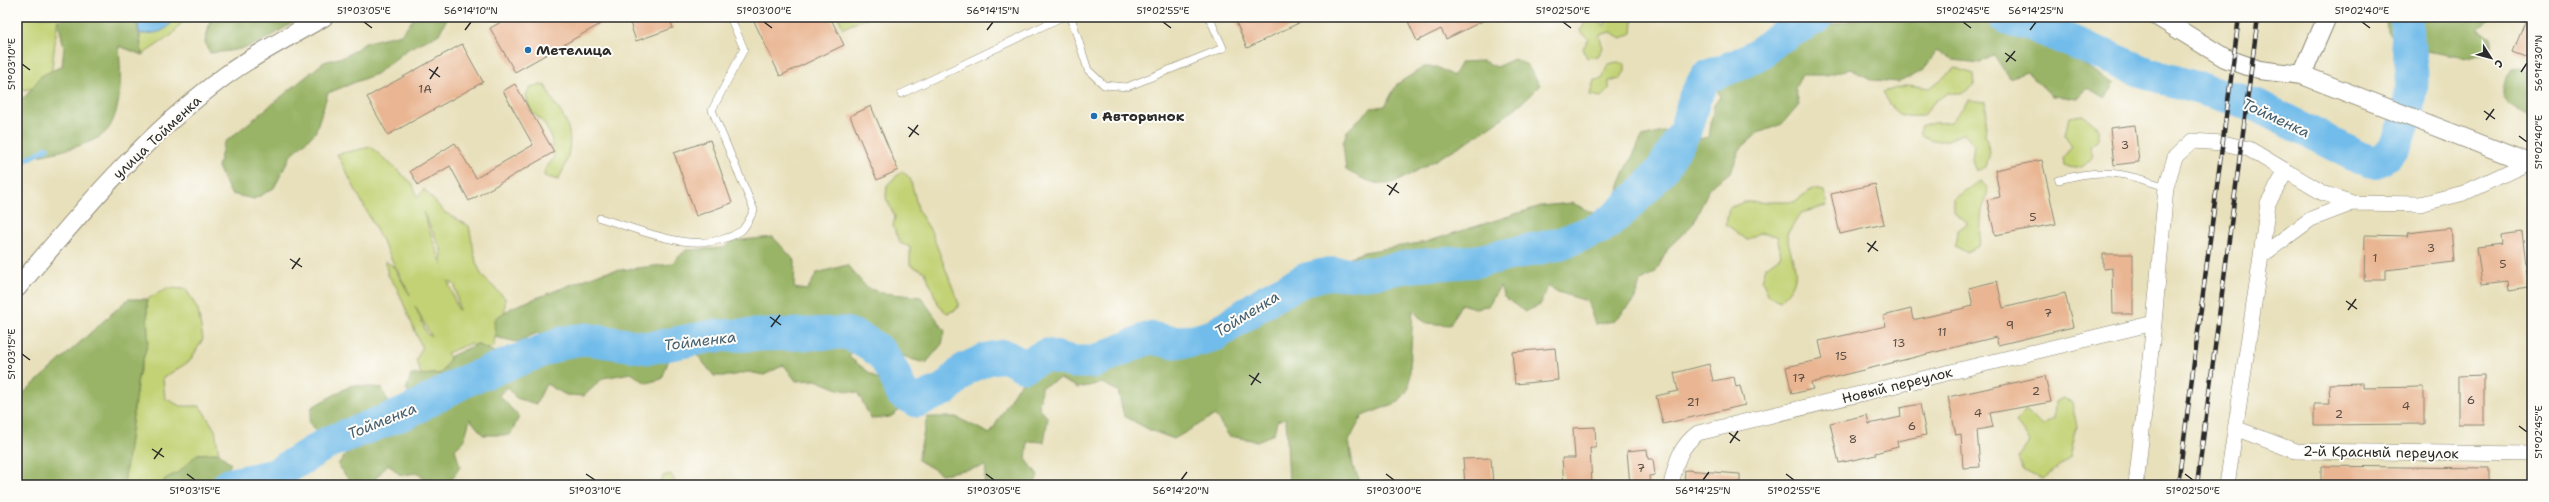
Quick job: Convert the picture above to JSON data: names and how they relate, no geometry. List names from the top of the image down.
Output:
{
  "streets": {
    "street": ["улица Тойменка", "Новый переулок", "2-й Красный переулок"]
  },
  "water": ["Тойменка"],
  "places": ["Метелица", "Авторынок"],
  "house_numbers": [
    "1А",
    "3",
    "5",
    "3",
    "1",
    "5",
    "7",
    "9",
    "11",
    "13",
    "15",
    "17",
    "2",
    "6",
    "21",
    "4",
    "4",
    "2",
    "6",
    "8",
    "7"
  ],
  "north": "bottom right",
  "coordinates": [
    "51°03'05\"E",
    "56°14'10\"N",
    "51°03'00\"E",
    "56°14'15\"N",
    "51°02'55\"E",
    "51°02'50\"E",
    "51°02'45\"E",
    "56°14'25\"N",
    "51°02'40\"E",
    "56°14'30\"N",
    "51°03'10\"E",
    "51°03'15\"E",
    "56°14'20\"N"
  ]
}
